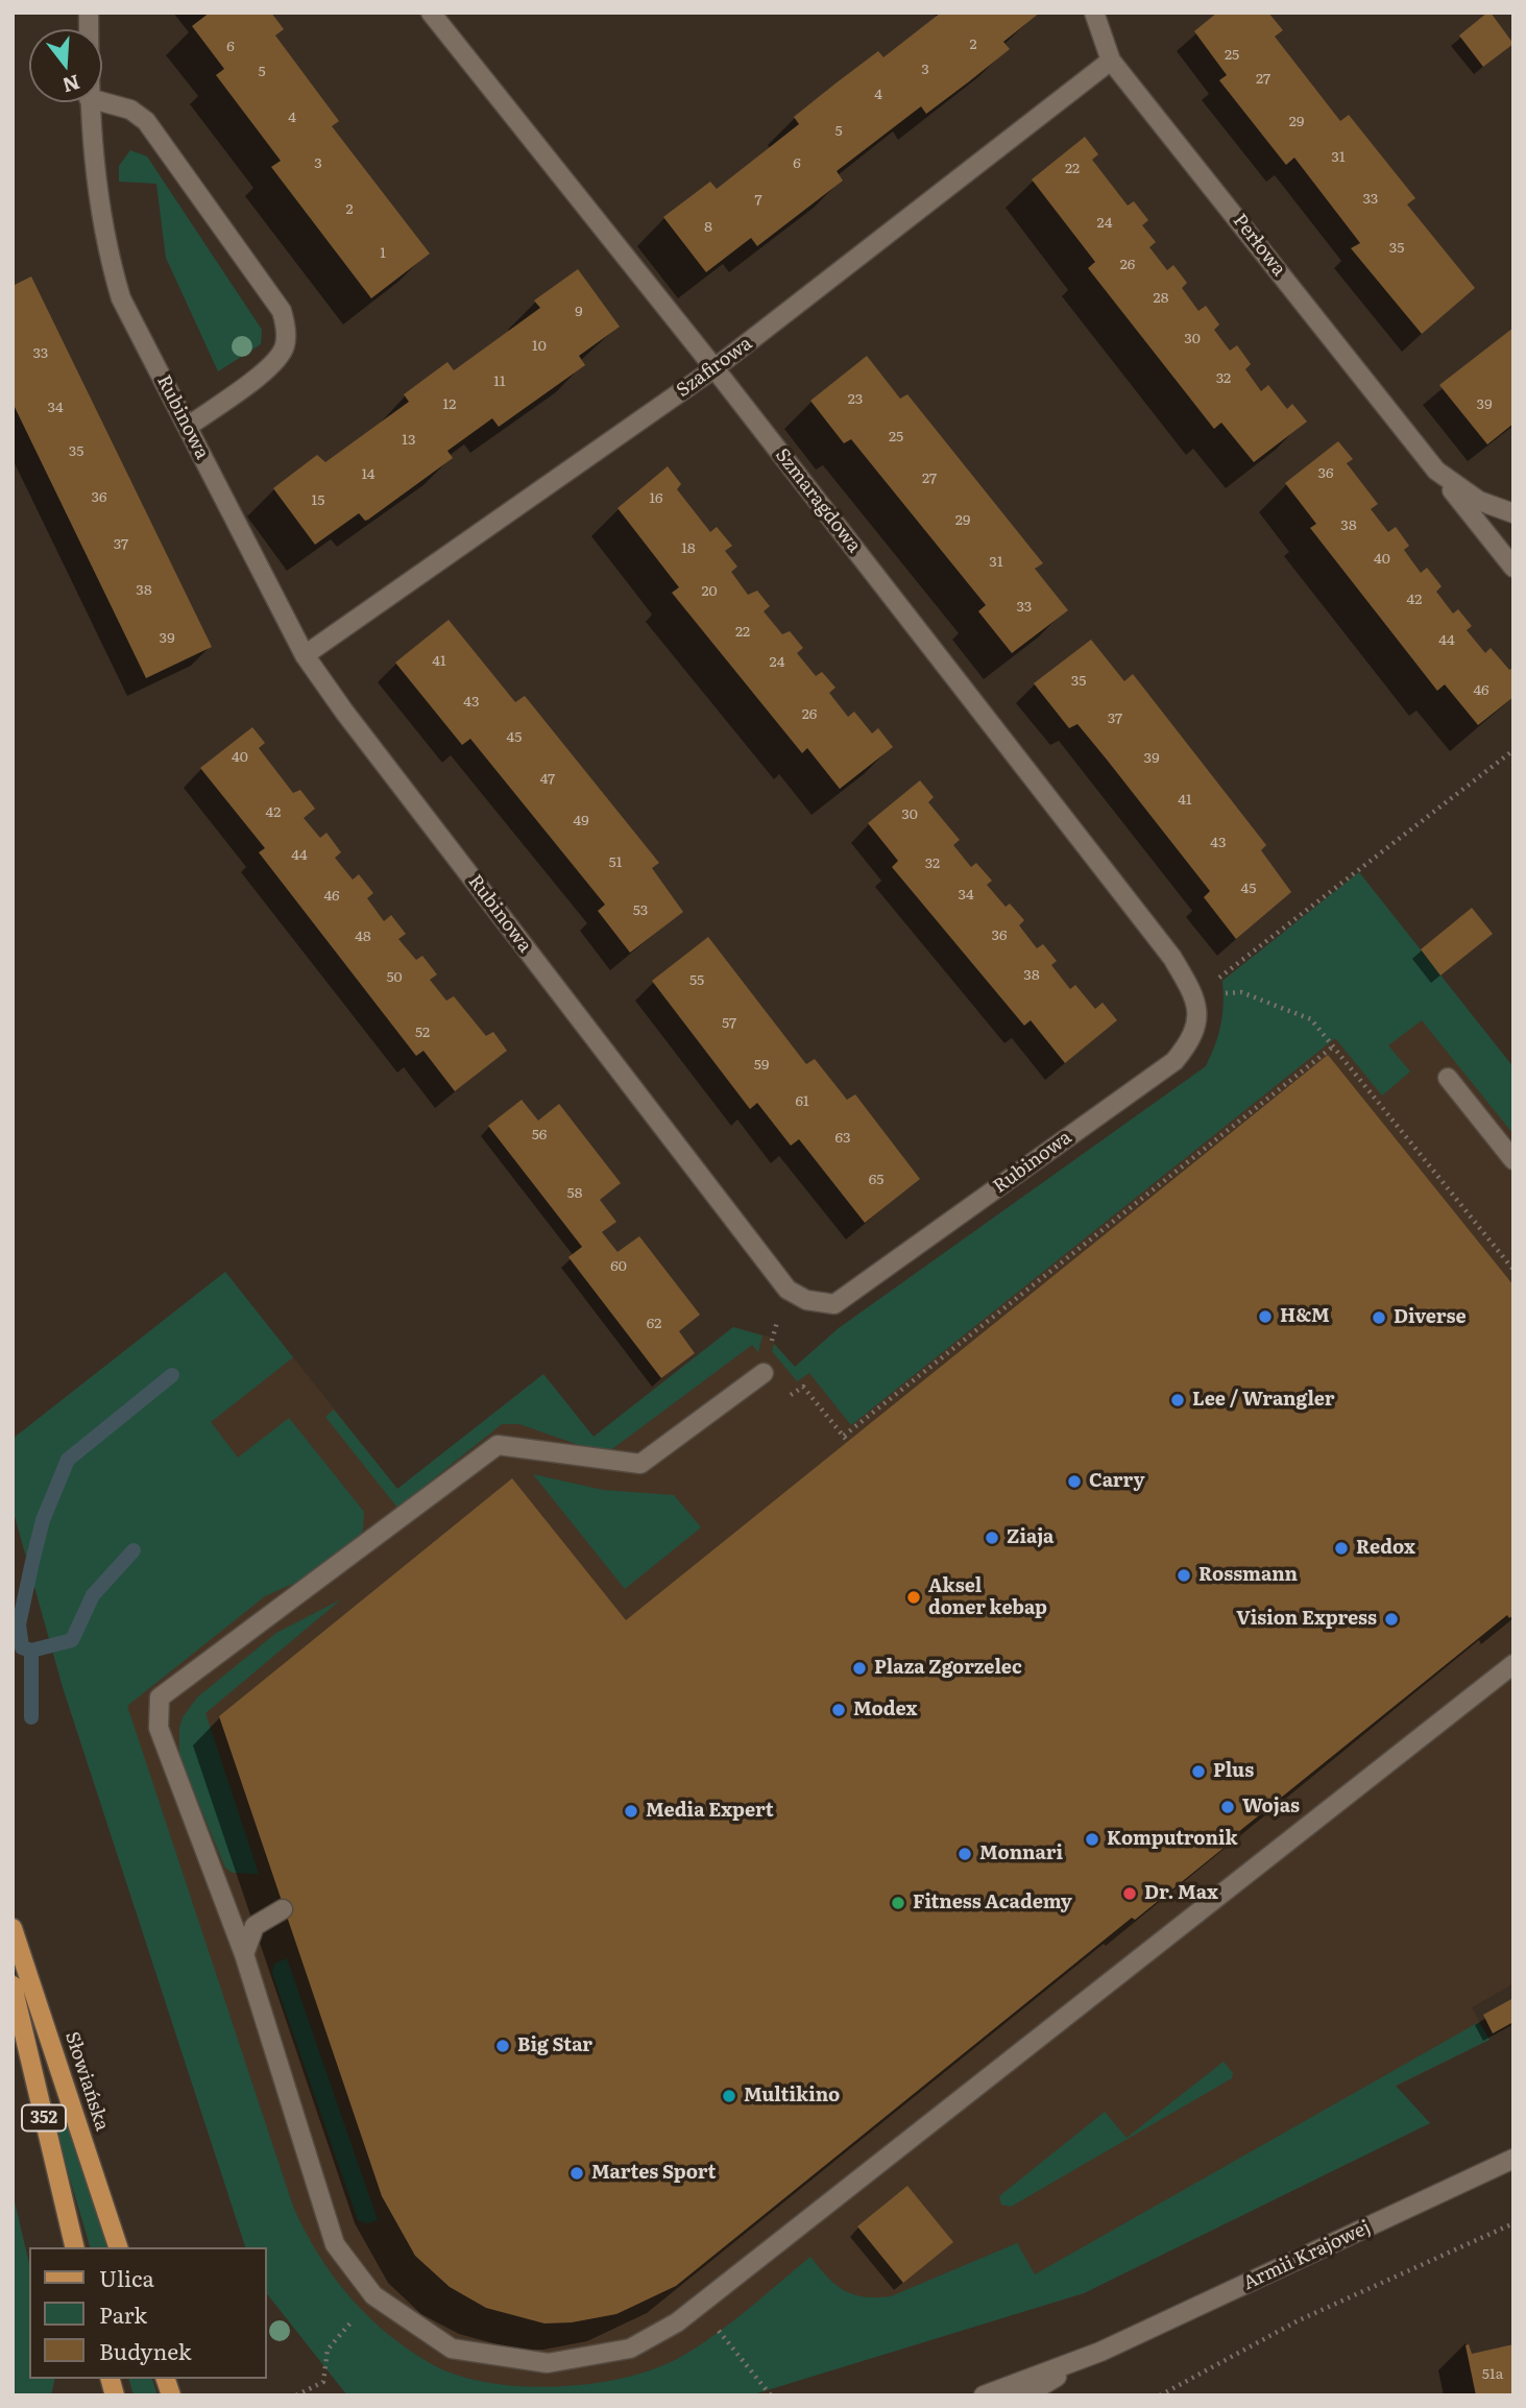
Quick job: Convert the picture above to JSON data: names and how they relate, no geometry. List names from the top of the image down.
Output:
{
  "streets": {
    "main road": ["Słowiańska", "352"],
    "street": [
      "Perłowa",
      "Szafirowa",
      "Rubinowa",
      "Szmaragdowa",
      "Armii Krajowej"
    ]
  },
  "crossings": [
    ["Perłowa", "Szafirowa"],
    ["Szafirowa", "Rubinowa"],
    ["Szafirowa", "Szmaragdowa"],
    ["Rubinowa", "Szmaragdowa"]
  ],
  "places": [
    "H&M",
    "Diverse",
    "Lee / Wrangler",
    "Carry",
    "Ziaja",
    "Redox",
    "Rossmann",
    "Aksel doner kebap",
    "Vision Express",
    "Plaza Zgorzelec",
    "Modex",
    "Plus",
    "Wojas",
    "Media Expert",
    "Komputronik",
    "Monnari",
    "Dr. Max",
    "Fitness Academy",
    "Big Star",
    "Multikino",
    "Martes Sport"
  ],
  "house_numbers": [
    "2",
    "6",
    "25",
    "3",
    "5",
    "27",
    "4",
    "4",
    "29",
    "5",
    "31",
    "3",
    "6",
    "22",
    "33",
    "7",
    "2",
    "24",
    "8",
    "35",
    "1",
    "26",
    "28",
    "9",
    "30",
    "10",
    "33",
    "32",
    "11",
    "23",
    "12",
    "39",
    "34",
    "25",
    "13",
    "35",
    "36",
    "14",
    "27",
    "36",
    "16",
    "15",
    "29",
    "38",
    "37",
    "18",
    "40",
    "31",
    "38",
    "20",
    "42",
    "33",
    "22",
    "39",
    "44",
    "41",
    "24",
    "35",
    "46",
    "43",
    "26",
    "37",
    "45",
    "40",
    "39",
    "47",
    "41",
    "42",
    "30",
    "49",
    "43",
    "44",
    "51",
    "32",
    "45",
    "34",
    "46",
    "53",
    "36",
    "48",
    "38",
    "50",
    "55",
    "57",
    "52",
    "59",
    "61",
    "56",
    "63",
    "65",
    "58",
    "60",
    "62",
    "51a"
  ],
  "legend": ["Ulica", "Park", "Budynek"],
  "north": "bottom"
}
